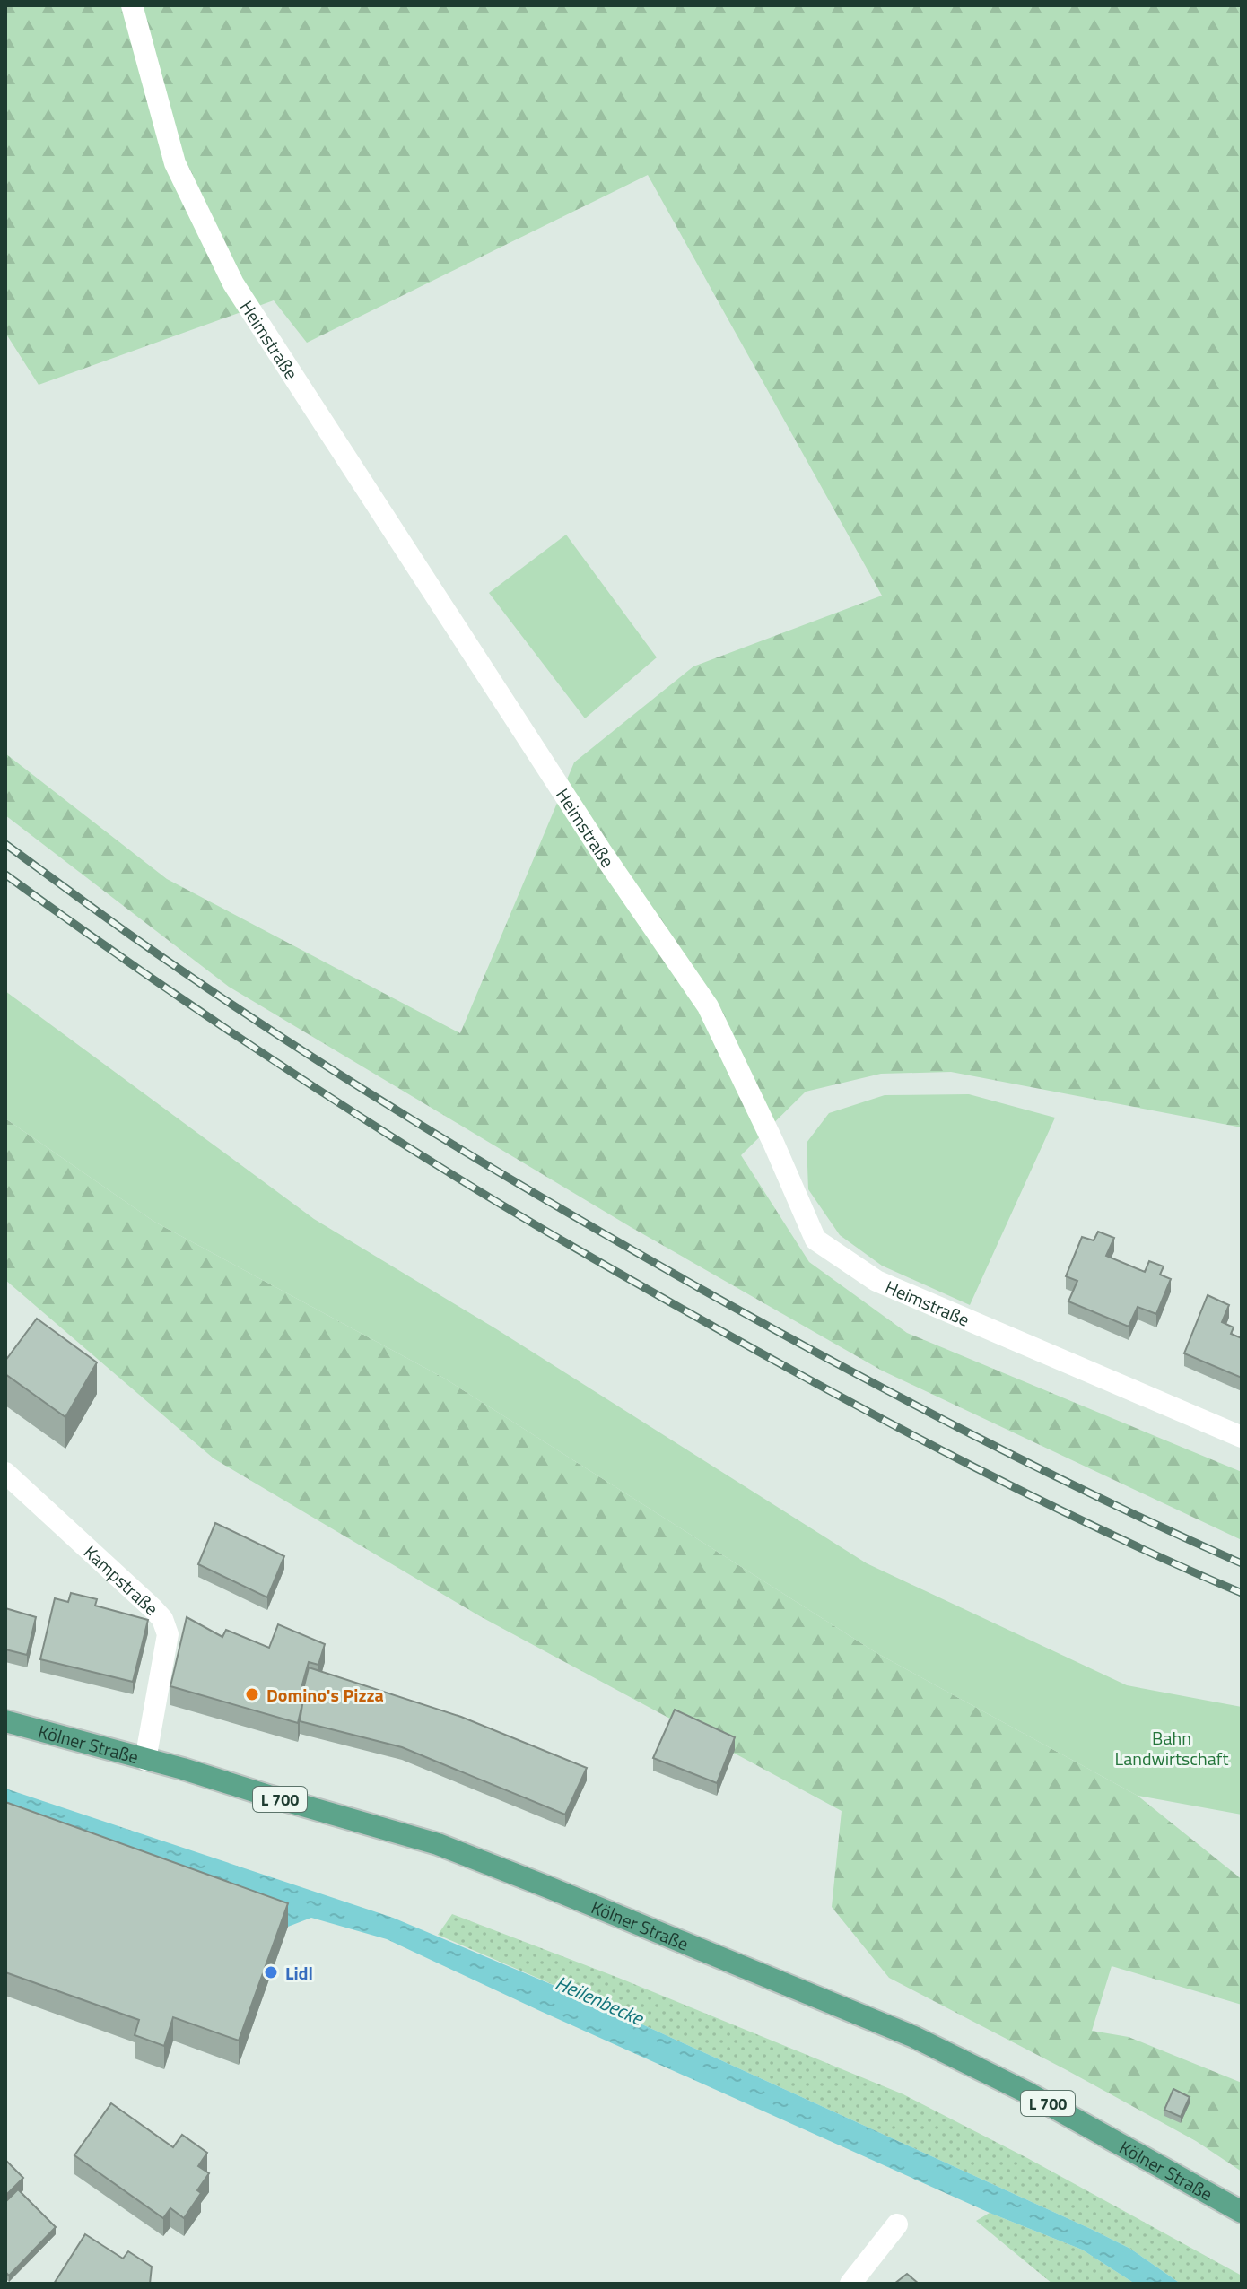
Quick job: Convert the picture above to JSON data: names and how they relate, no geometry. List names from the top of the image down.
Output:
{
  "streets": {
    "main road": ["Kölner Straße", "L 700"],
    "street": ["Heimstraße", "Kampstraße"]
  },
  "crossings": [
    ["Kampstraße", "Kölner Straße"]
  ],
  "water": ["Heilenbecke"],
  "parks": ["Bahn Landwirtschaft"],
  "places": ["Domino's Pizza", "Lidl"]
}
